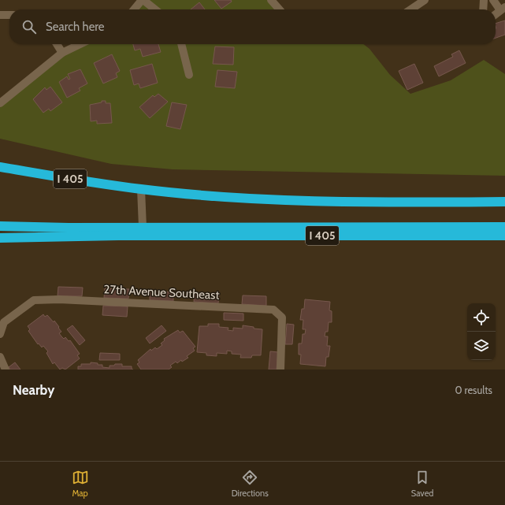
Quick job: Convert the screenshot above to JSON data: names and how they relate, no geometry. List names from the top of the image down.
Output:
{
  "streets": {
    "highway": ["I 405"],
    "street": ["27th Avenue Southeast"]
  },
  "page": {
    "search": "Search here",
    "heading": ["Nearby", "0 results"],
    "nav": ["Map", "Directions", "Saved"]
  }
}
